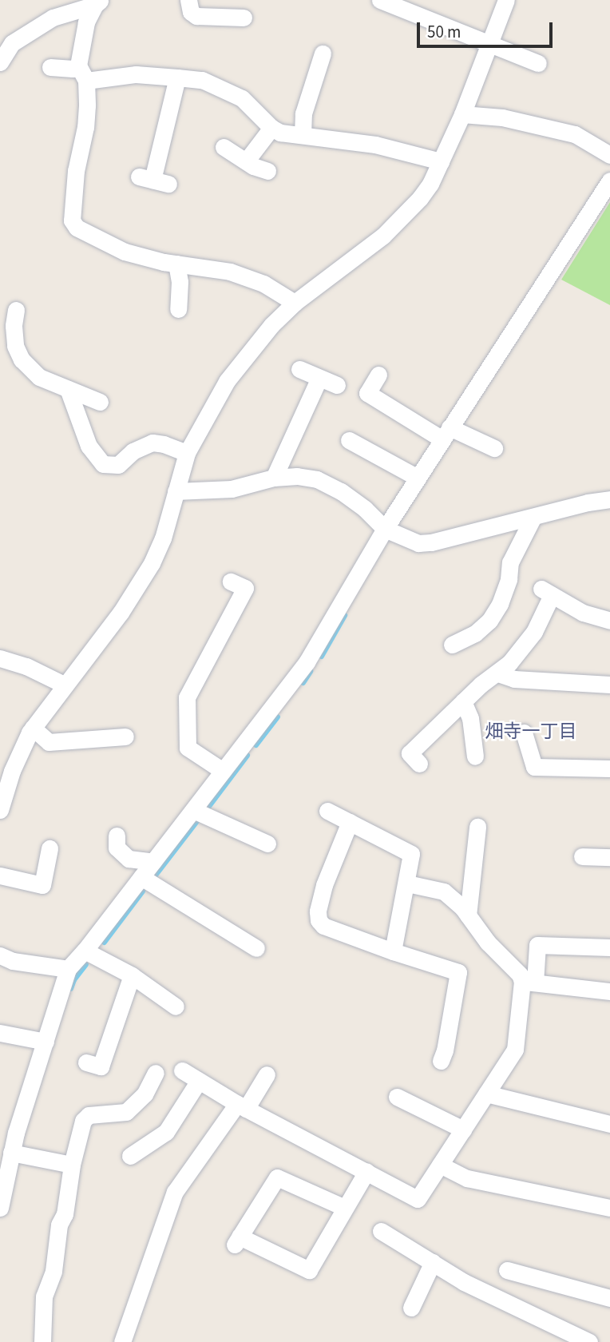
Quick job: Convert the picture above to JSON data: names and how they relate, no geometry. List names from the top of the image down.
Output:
{
  "districts": ["畑寺一丁目"],
  "scale_bar": "50 m"
}
